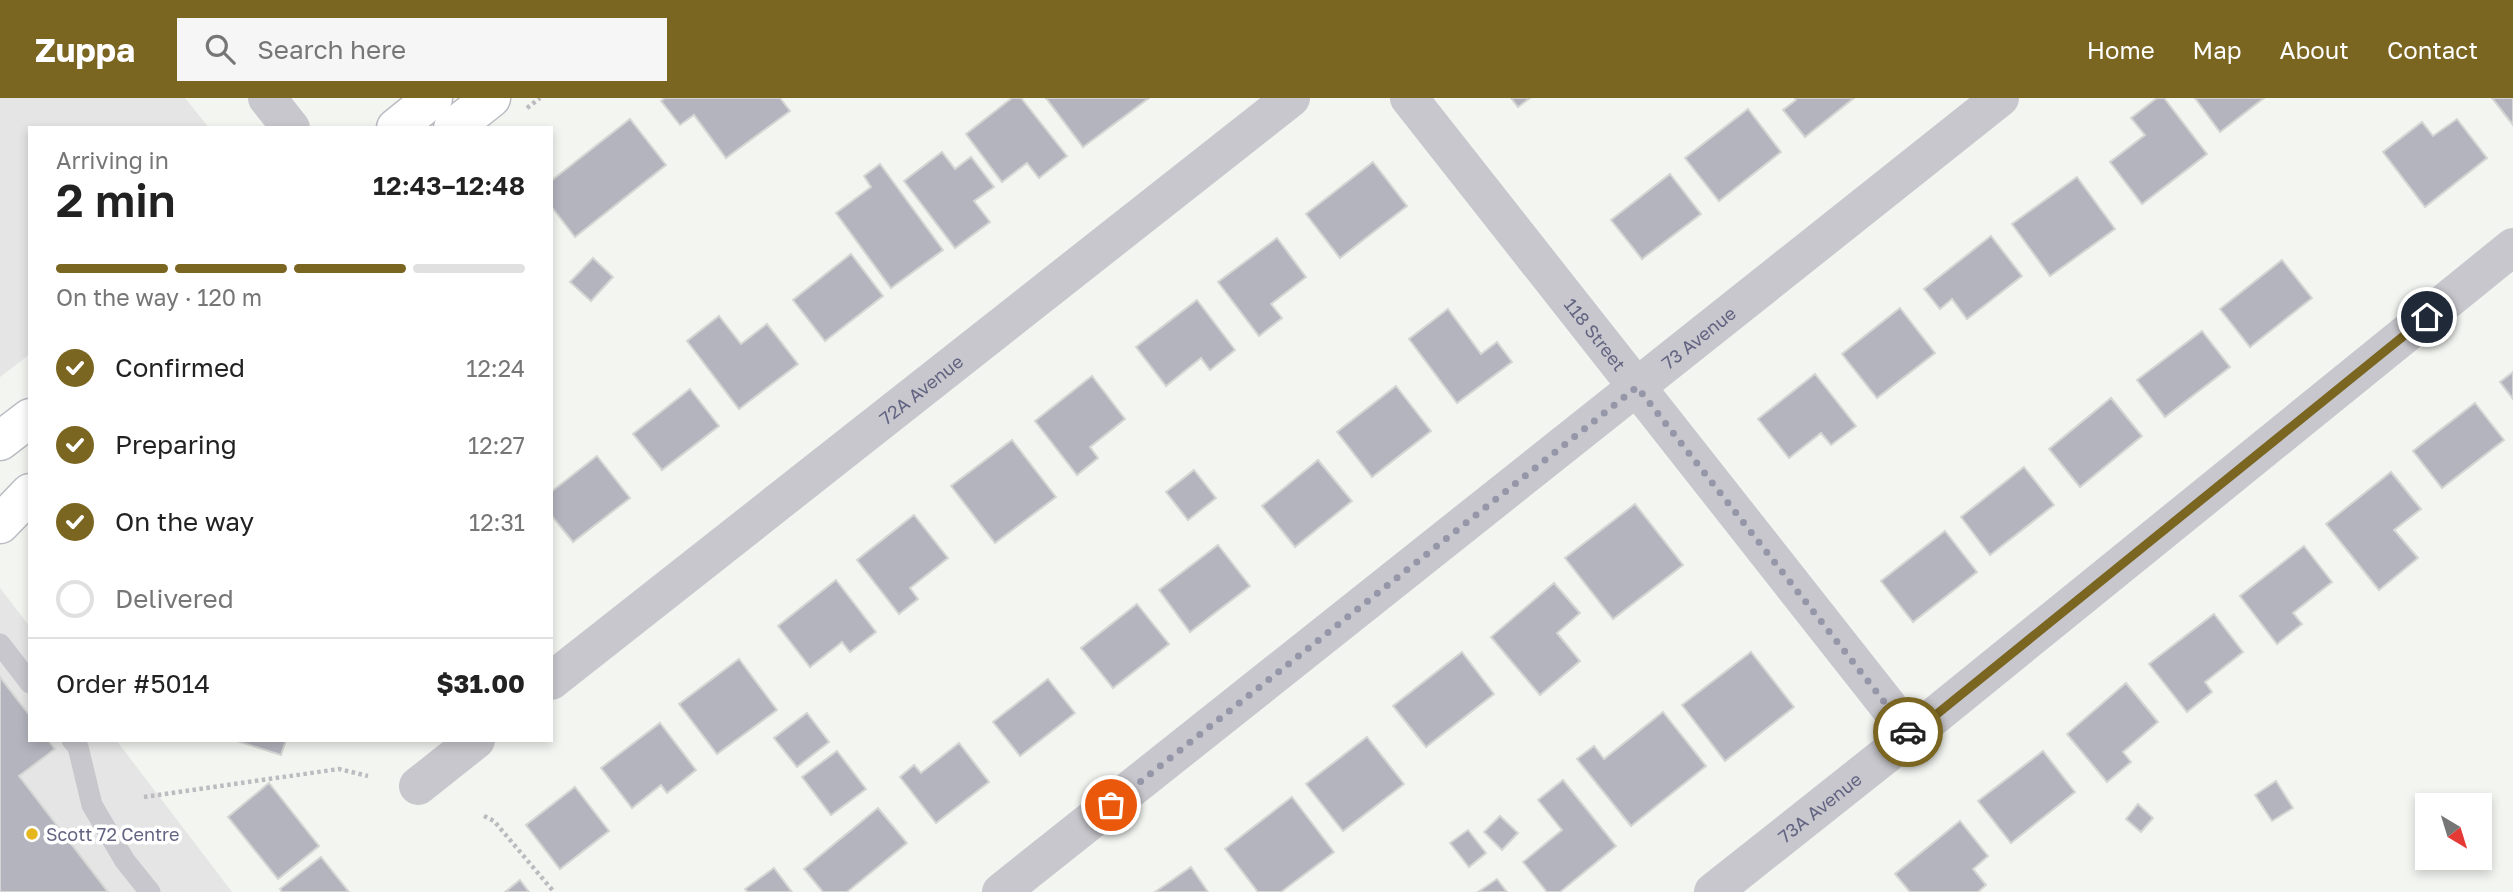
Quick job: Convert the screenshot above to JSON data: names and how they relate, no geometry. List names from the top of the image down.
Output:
{
  "streets": {
    "street": [
      "118 Street",
      "73 Avenue",
      "72A Avenue",
      "73A Avenue"
    ]
  },
  "crossings": [
    ["118 Street", "73 Avenue"],
    ["118 Street", "73A Avenue"]
  ],
  "places": ["Scott 72 Centre"],
  "north": "bottom right",
  "page": {
    "header": "Zuppa",
    "search": "Search here",
    "nav": [
      "Home",
      "Map",
      "About",
      "Contact"
    ],
    "heading": ["2 min", "Arriving in", "12:43–12:48"],
    "panel": ["Order #5014", "$31.00"],
    "bar": "On the way · 120 m",
    "list": [
      ["Confirmed", "12:24"],
      ["Preparing", "12:27"],
      ["On the way", "12:31"],
      "Delivered"
    ]
  }
}
